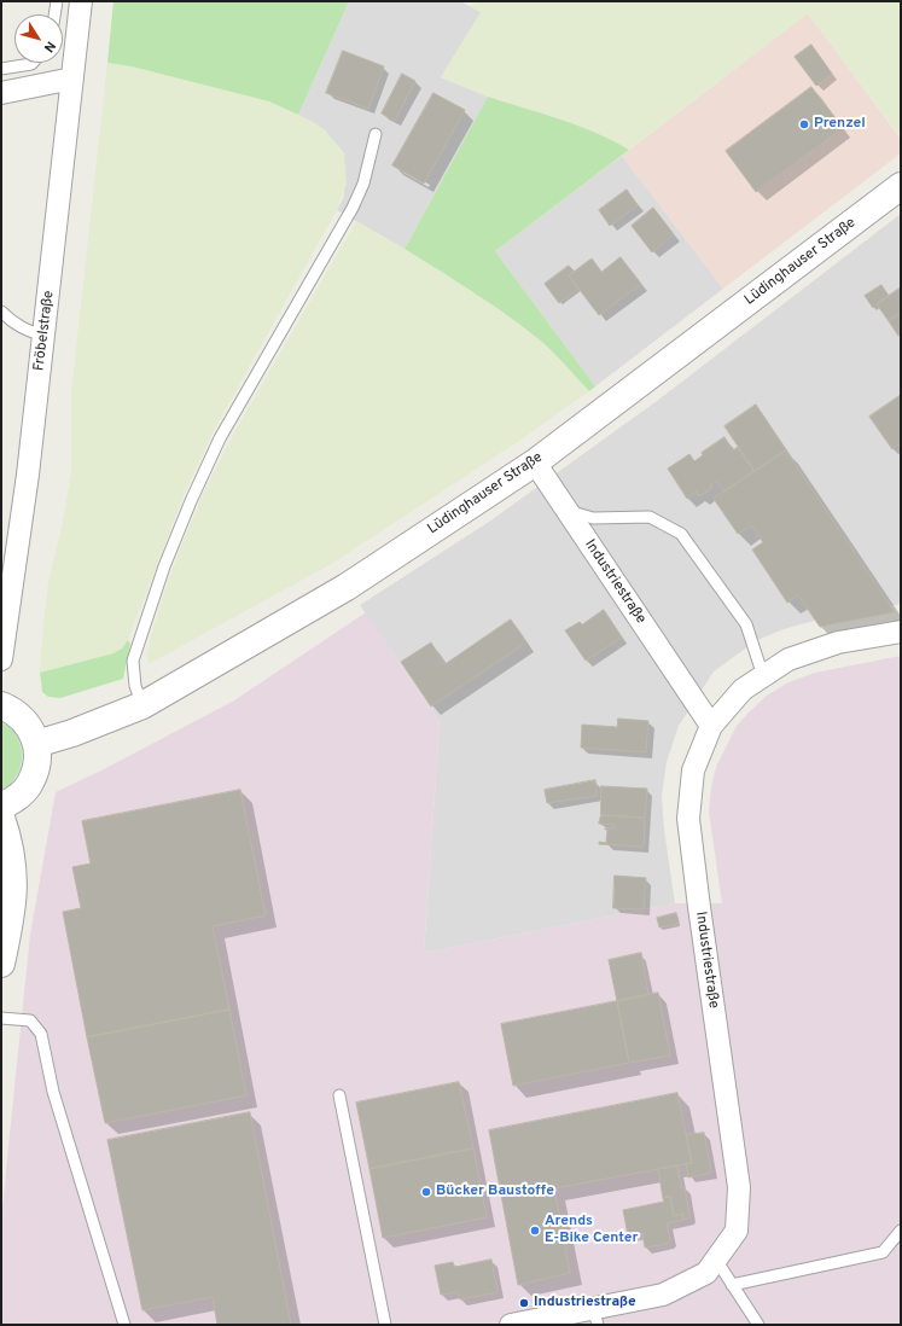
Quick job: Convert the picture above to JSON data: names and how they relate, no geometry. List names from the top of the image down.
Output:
{
  "streets": {
    "street": ["Lüdinghauser Straße", "Fröbelstraße", "Industriestraße"]
  },
  "crossings": [
    ["Lüdinghauser Straße", "Industriestraße"]
  ],
  "places": [
    "Prenzel",
    "Bücker Baustoffe",
    "Arends E-Bike Center",
    "Industriestraße"
  ],
  "north": "bottom right"
}
